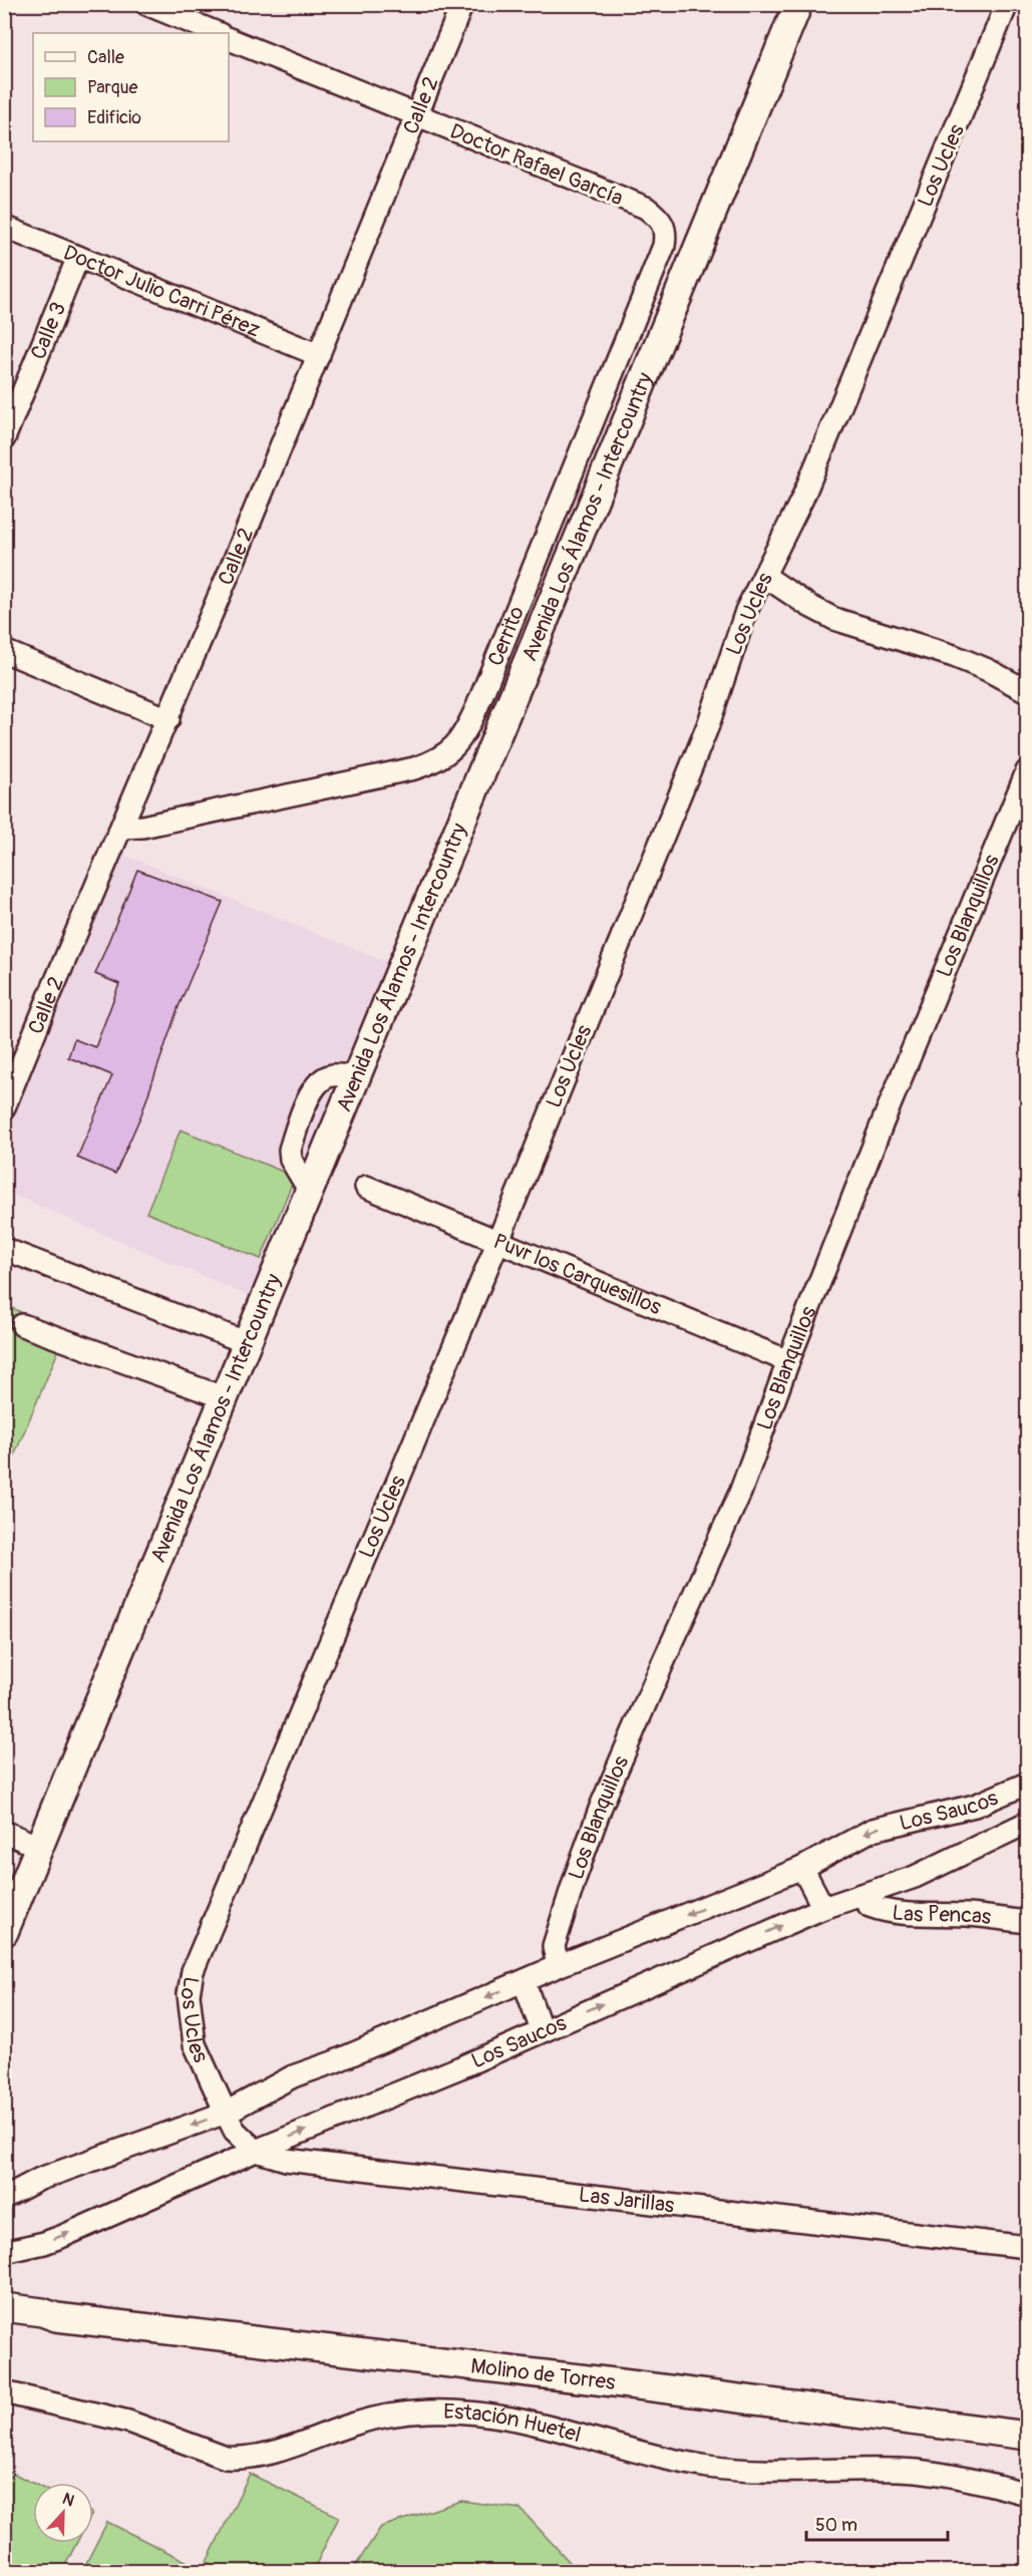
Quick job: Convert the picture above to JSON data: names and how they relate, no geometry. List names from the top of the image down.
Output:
{
  "streets": {
    "main road": ["Avenida Los Álamos - Intercountry", "Molino de Torres"],
    "street": [
      "Calle 2",
      "Doctor Rafael García",
      "Los Ucles",
      "Doctor Julio Carri Pérez",
      "Calle 3",
      "Cerrito",
      "Los Blanquillos",
      "Puvr los Carquesillos",
      "Los Saucos",
      "Las Pencas",
      "Las Jarillas",
      "Estación Huetel"
    ]
  },
  "crossings": [
    ["Calle 2", "Doctor Rafael García"],
    ["Calle 2", "Doctor Julio Carri Pérez"],
    ["Calle 2", "Cerrito"],
    ["Doctor Rafael García", "Cerrito"],
    ["Los Ucles", "Puvr los Carquesillos"],
    ["Los Ucles", "Los Saucos"],
    ["Los Ucles", "Las Jarillas"],
    ["Doctor Julio Carri Pérez", "Calle 3"],
    ["Los Blanquillos", "Puvr los Carquesillos"],
    ["Los Blanquillos", "Los Saucos"],
    ["Los Saucos", "Las Pencas"],
    ["Los Saucos", "Las Jarillas"]
  ],
  "legend": ["Calle", "Parque", "Edificio"],
  "scale_bar": "50 m",
  "north": "top"
}
